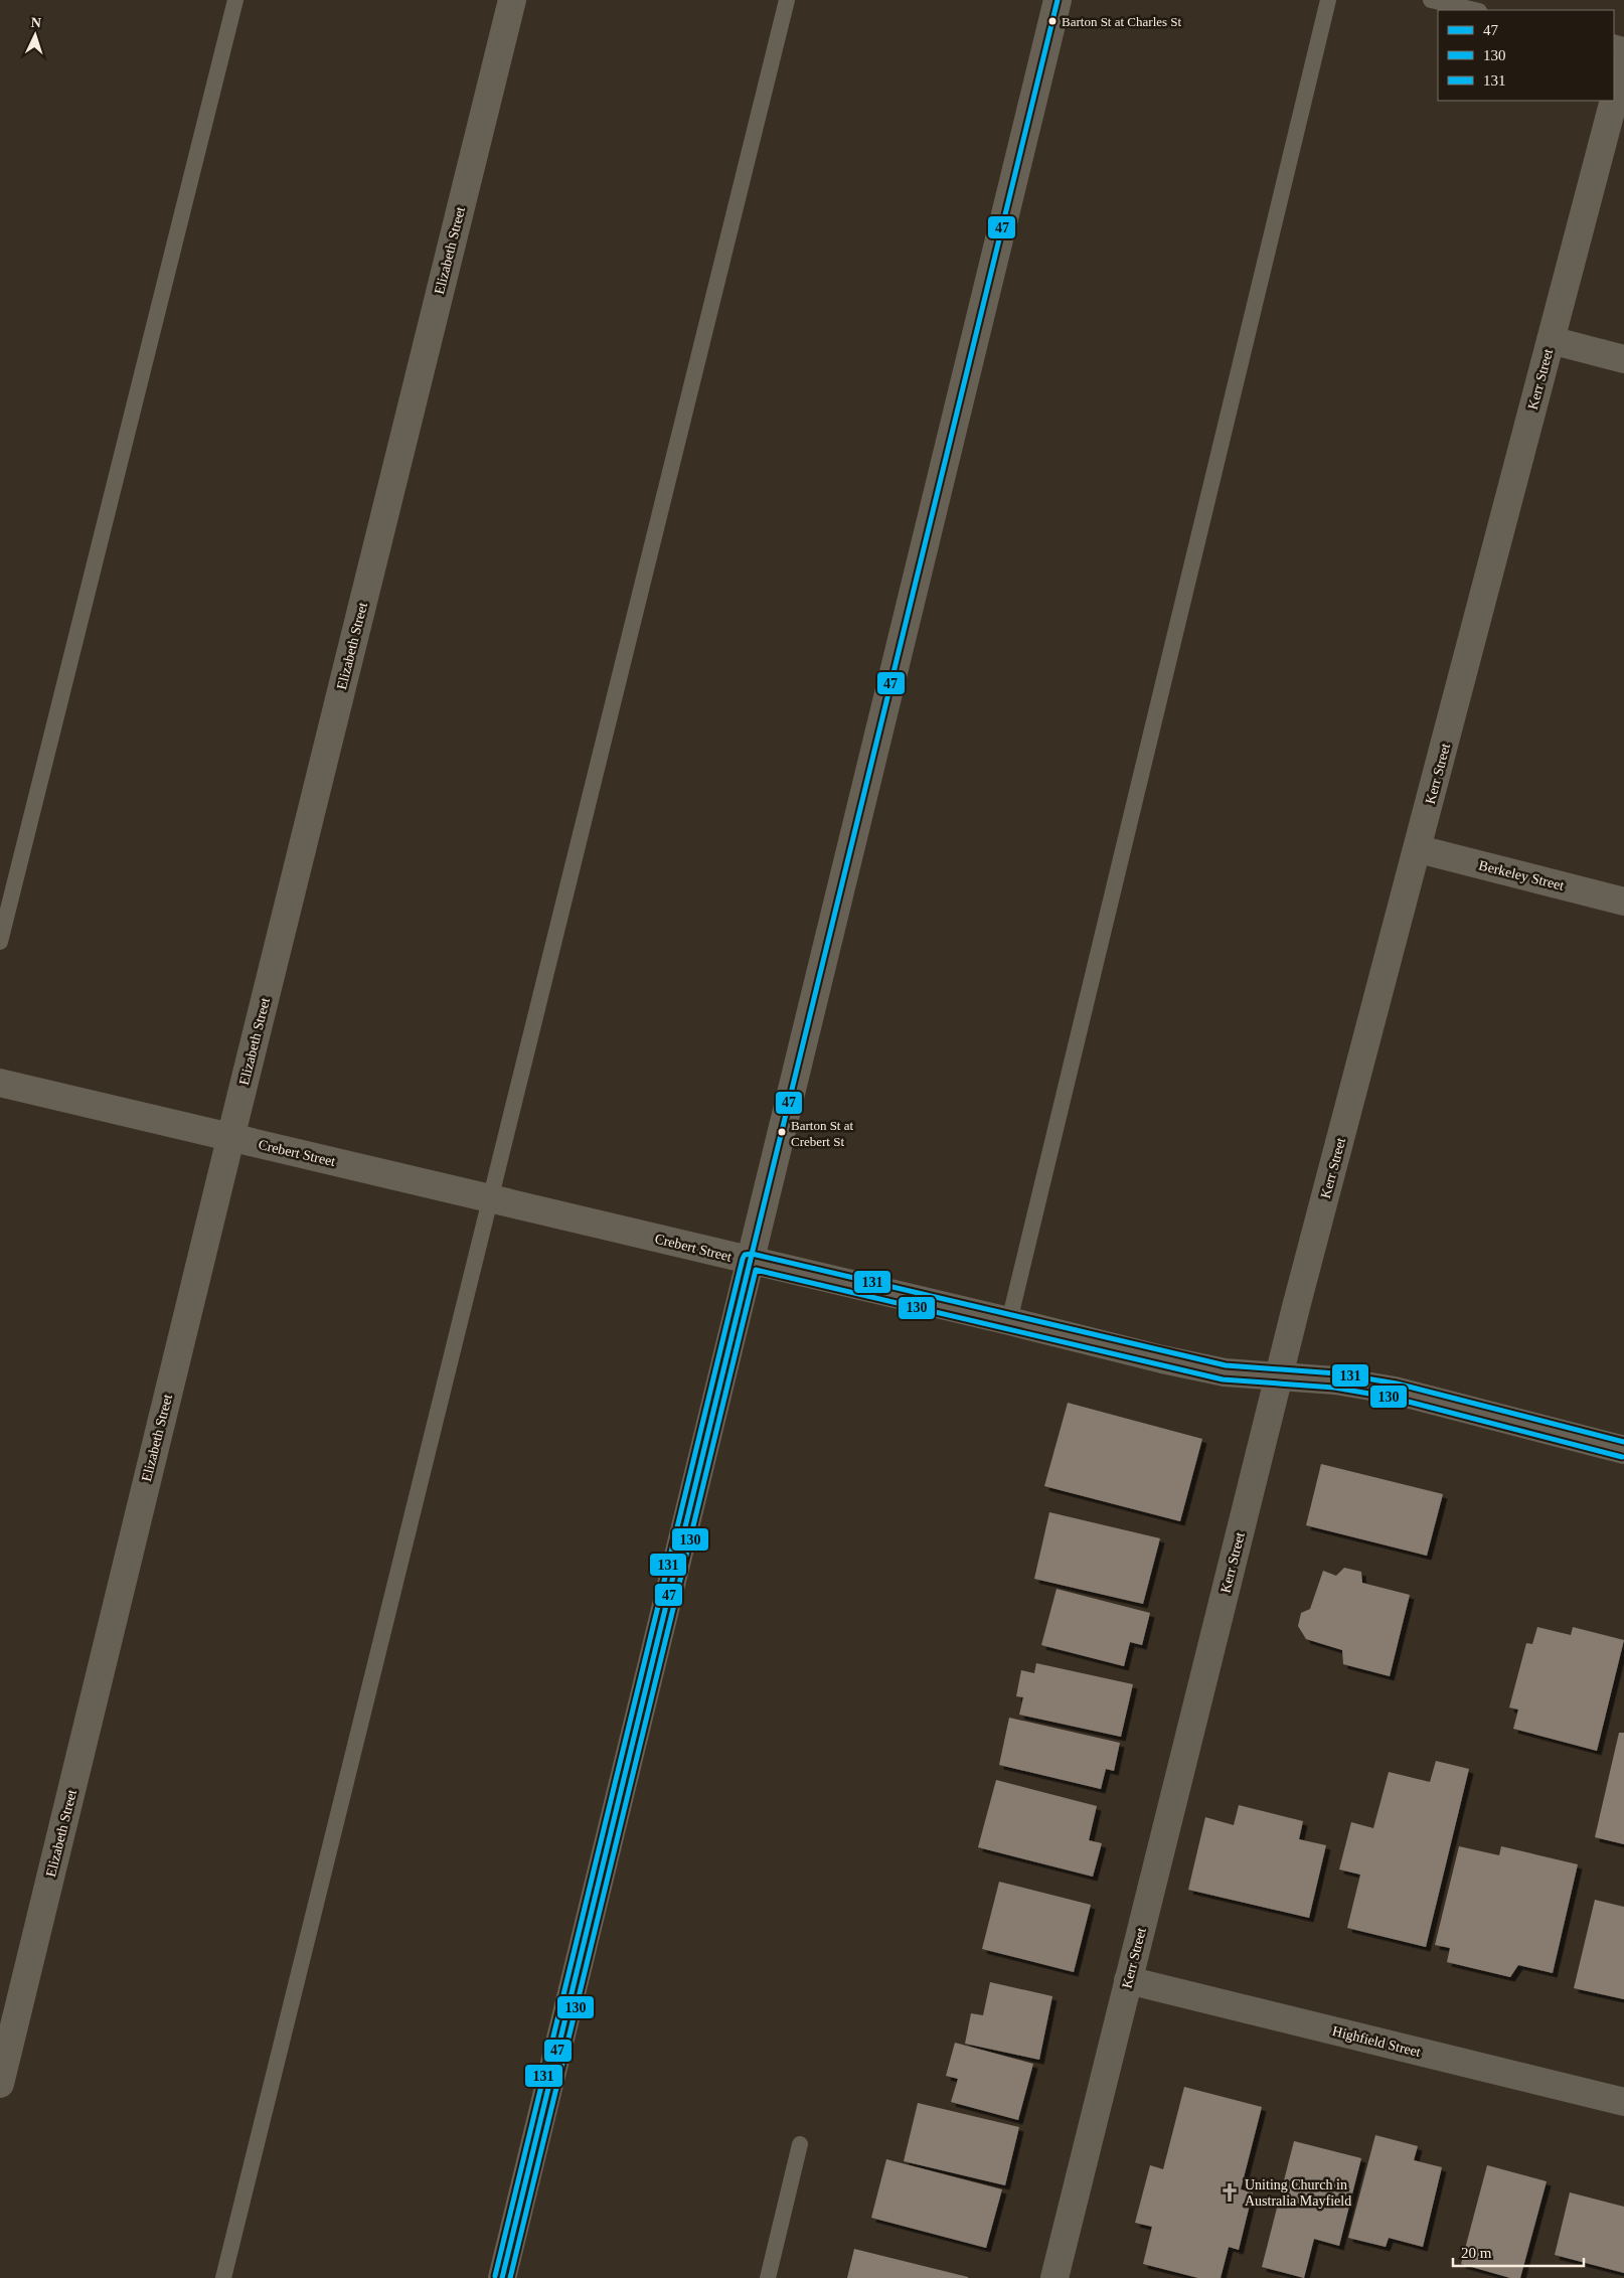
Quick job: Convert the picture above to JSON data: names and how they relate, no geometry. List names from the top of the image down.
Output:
{
  "streets": {
    "street": [
      "Elizabeth Street",
      "Kerr Street",
      "Berkeley Street",
      "Crebert Street",
      "Highfield Street"
    ]
  },
  "crossings": [
    ["Elizabeth Street", "Crebert Street"],
    ["Kerr Street", "Berkeley Street"],
    ["Kerr Street", "Crebert Street"],
    ["Kerr Street", "Highfield Street"]
  ],
  "places": {
    "other": ["Barton St at Charles St", "Barton St at Crebert St"],
    "church": ["Uniting Church in Australia Mayfield"]
  },
  "lines": ["transit line 47", "transit line 131", "transit line 130"],
  "legend": ["47", "130", "131"],
  "scale_bar": "20 m",
  "north": "top"
}
